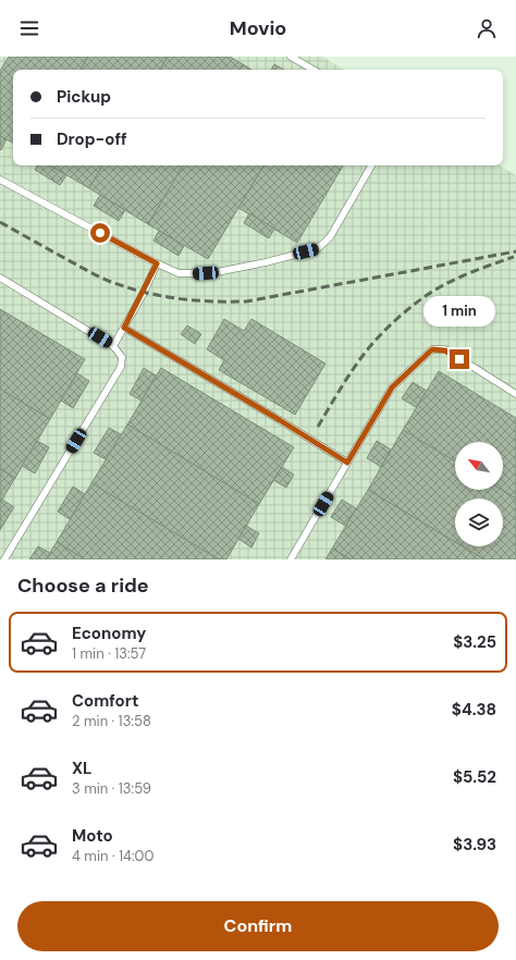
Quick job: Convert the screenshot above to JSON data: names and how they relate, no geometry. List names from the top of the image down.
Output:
{
  "north": "top left",
  "page": {
    "header": "Movio",
    "banner": ["Pickup", "Drop-off"],
    "bubble": "1 min",
    "heading": "Choose a ride",
    "list": [
      {
        "name": "Economy",
        "note": "1 min · 13:57",
        "value": "$3.25"
      },
      {
        "name": "Comfort",
        "note": "2 min · 13:58",
        "value": "$4.38"
      },
      {
        "name": "XL",
        "note": "3 min · 13:59",
        "value": "$5.52"
      },
      {
        "name": "Moto",
        "note": "4 min · 14:00",
        "value": "$3.93"
      }
    ],
    "buttons": "Confirm"
  }
}
